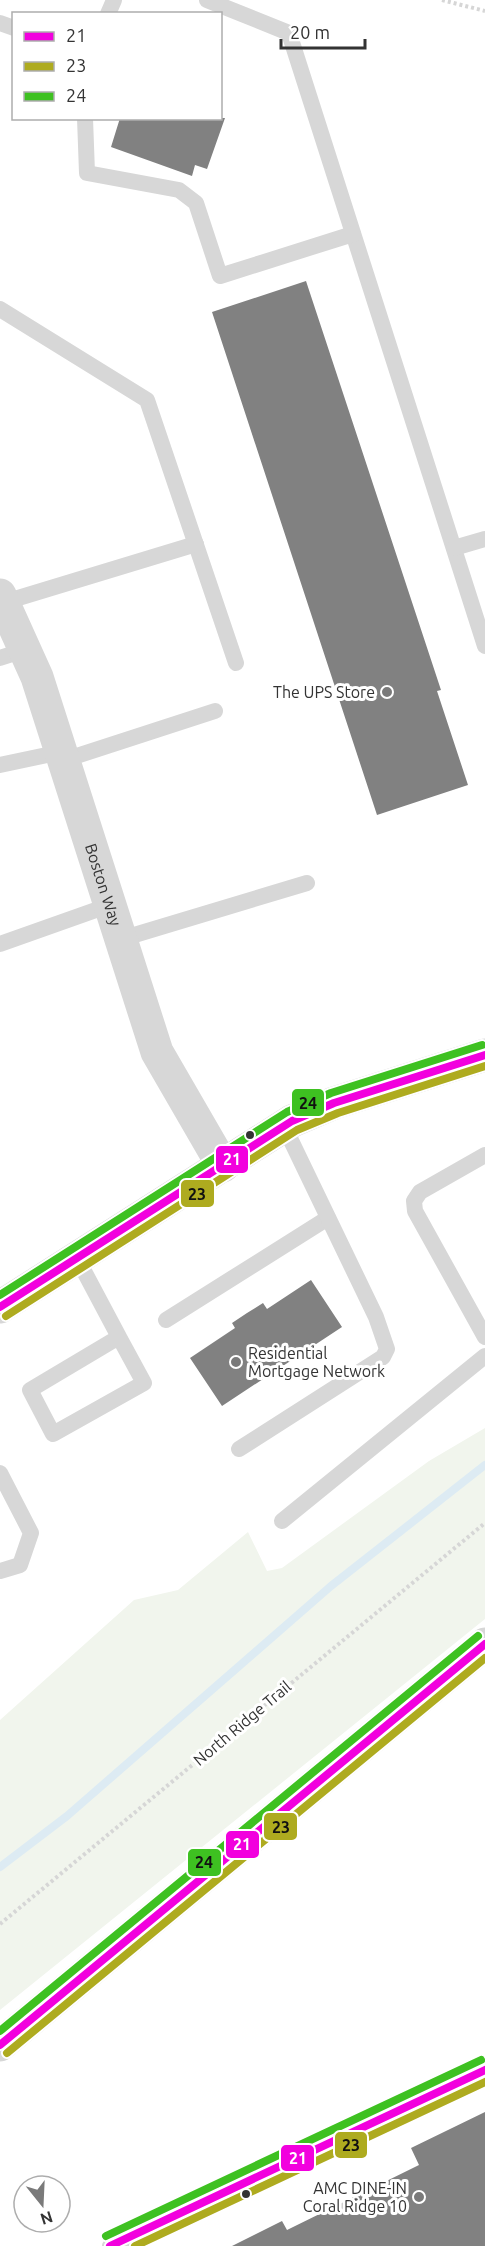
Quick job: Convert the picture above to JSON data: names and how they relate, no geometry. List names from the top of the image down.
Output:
{
  "streets": {
    "street": ["Boston Way"],
    "path": ["North Ridge Trail"]
  },
  "places": ["The UPS Store", "Residential Mortgage Network", "AMC DINE-IN Coral Ridge 10"],
  "lines": ["transit line 24", "transit line 21", "transit line 23"],
  "legend": ["21", "23", "24"],
  "scale_bar": "20 m",
  "north": "bottom"
}
